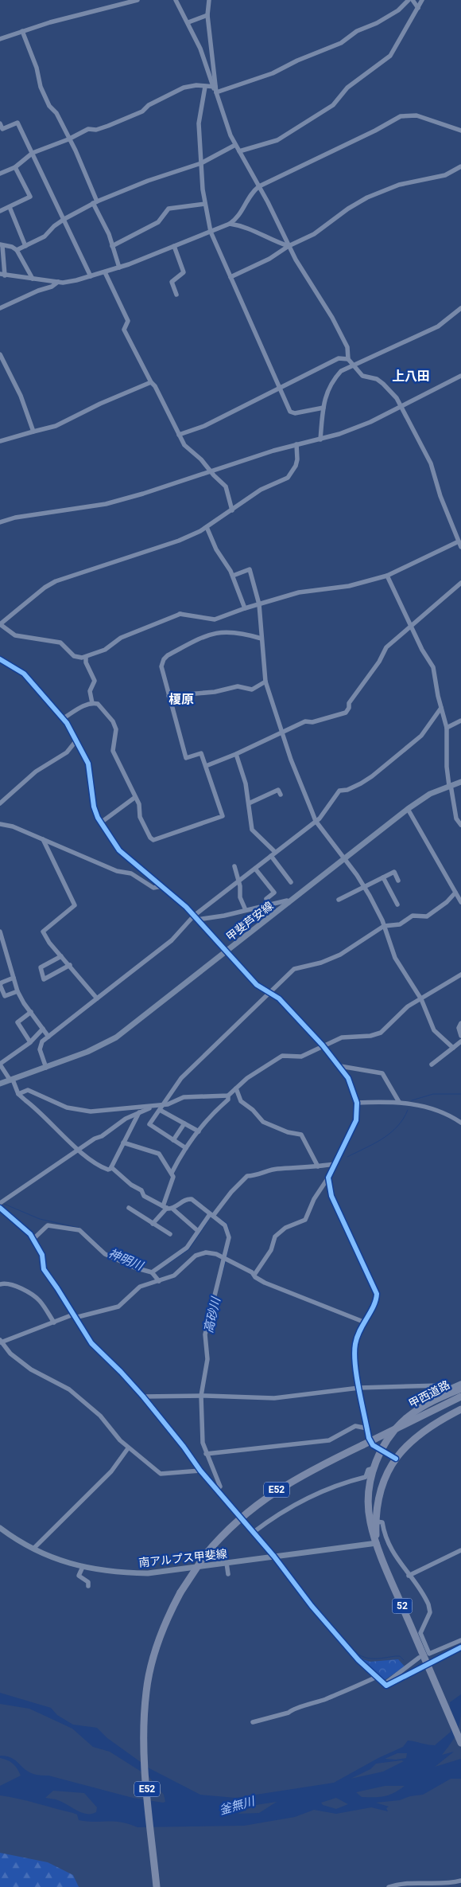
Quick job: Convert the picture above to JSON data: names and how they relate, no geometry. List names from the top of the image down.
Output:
{
  "streets": {
    "highway": ["甲西道路", "E52", "52"],
    "main road": ["甲斐芦安線", "南アルプス甲斐線"]
  },
  "crossings": [
    ["甲西道路", "南アルプス甲斐線"]
  ],
  "districts": ["上八田", "榎原"],
  "water": ["神明川", "高砂川", "釜無川"]
}
